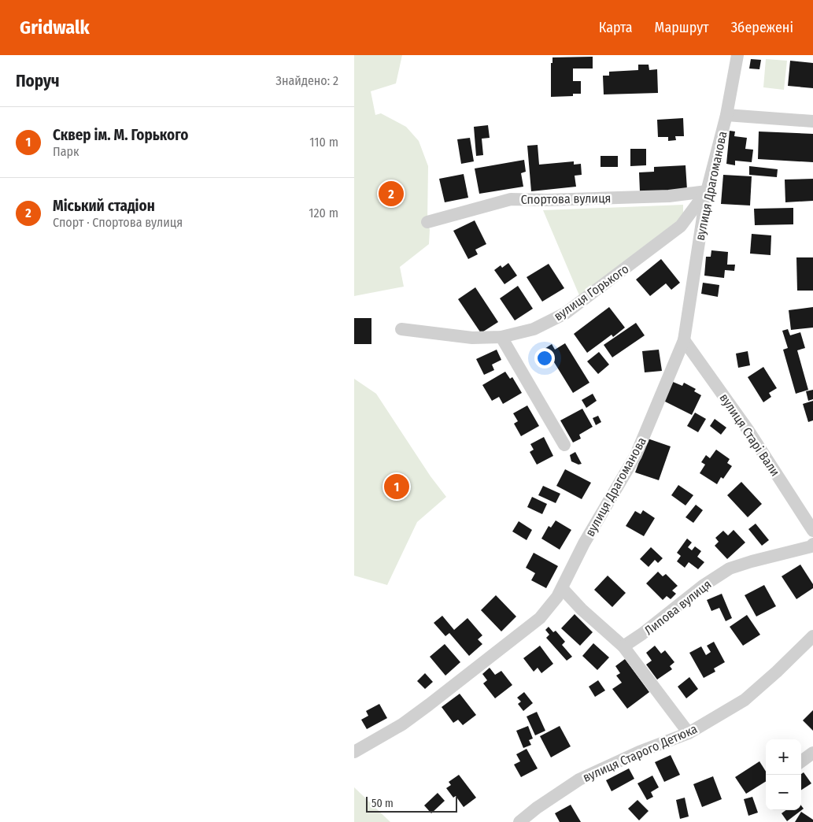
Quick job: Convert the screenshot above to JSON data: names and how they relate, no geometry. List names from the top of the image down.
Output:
{
  "streets": {
    "street": [
      "вулиця Драгоманова",
      "Спортова вулиця",
      "вулиця Горького",
      "вулиця Старі Вали",
      "Липова вулиця",
      "вулиця Старого Детюка"
    ]
  },
  "crossings": [
    ["вулиця Драгоманова", "Спортова вулиця"],
    ["вулиця Драгоманова", "вулиця Горького"],
    ["вулиця Драгоманова", "вулиця Старі Вали"],
    ["Спортова вулиця", "вулиця Горького"]
  ],
  "scale_bar": "50 m",
  "page": {
    "header": "Gridwalk",
    "nav": ["Карта", "Маршрут", "Збережені"],
    "heading": ["Поруч", "Знайдено: 2"],
    "list": [
      {
        "mark": "1",
        "name": "Сквер ім. М. Горького",
        "note": "Парк",
        "value": "110 m"
      },
      {
        "mark": "2",
        "name": "Міський стадіон",
        "note": "Спорт · Спортова вулиця",
        "value": "120 m"
      }
    ],
    "pins": ["2", "1"],
    "map_buttons": ["+", "−"],
    "scale": "50 m"
  }
}
